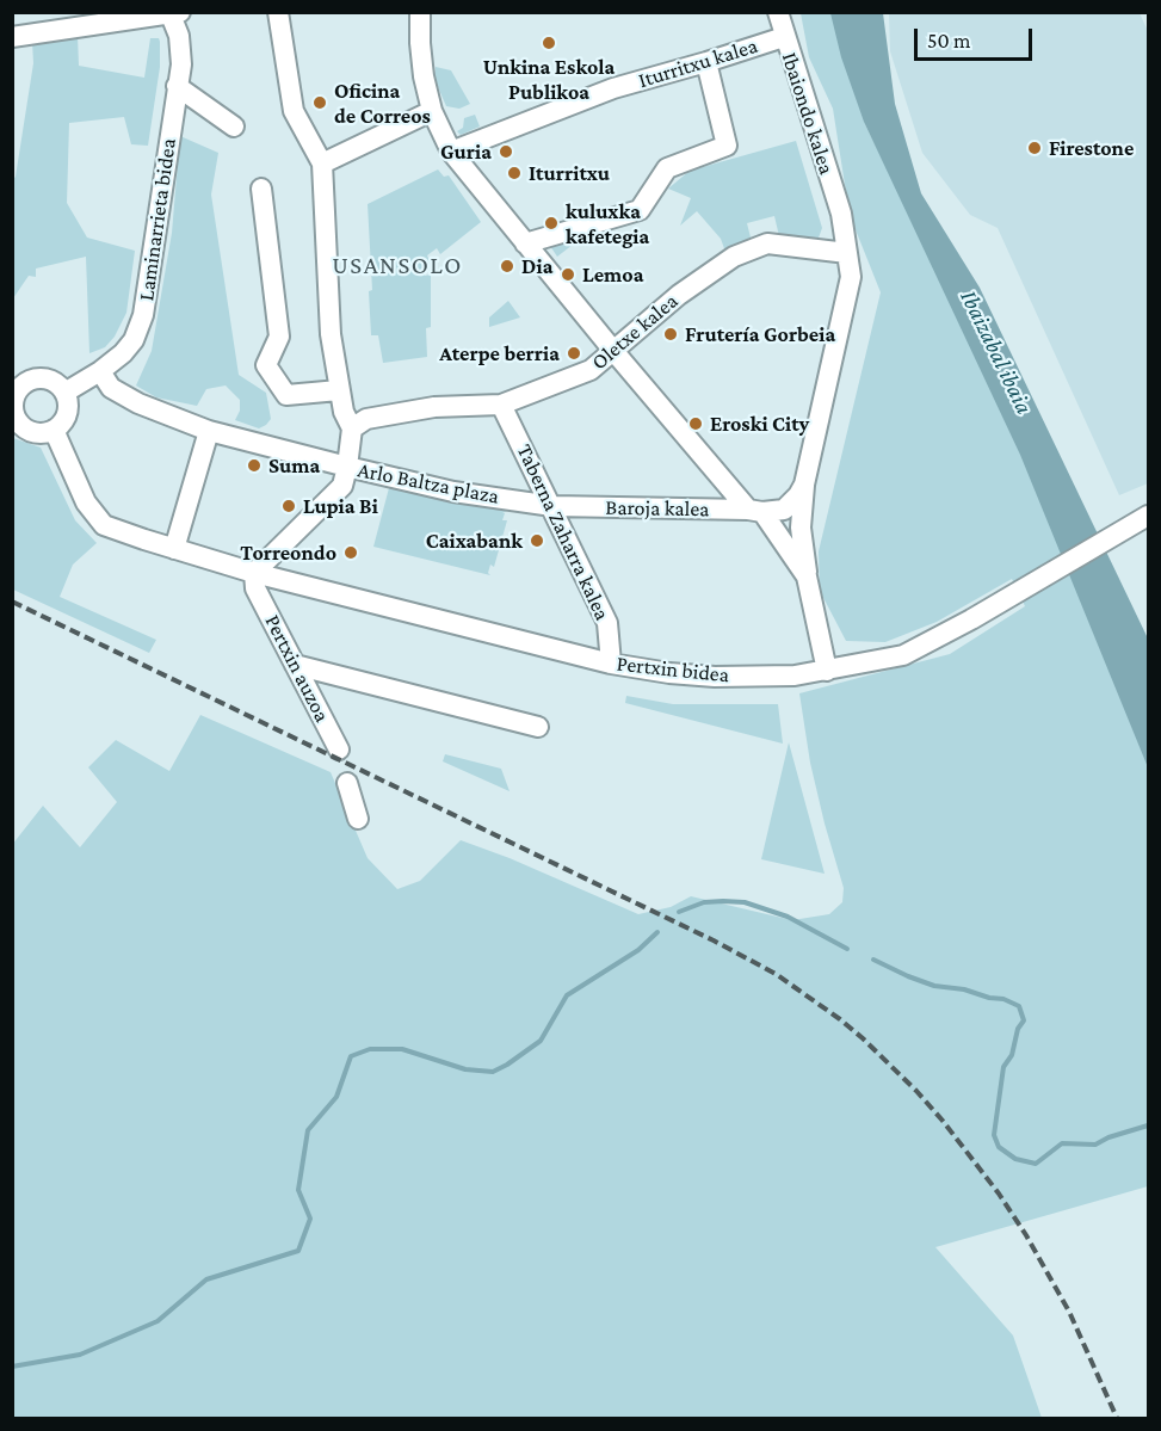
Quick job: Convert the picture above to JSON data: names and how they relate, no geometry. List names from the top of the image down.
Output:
{
  "streets": {
    "street": [
      "Iturritxu kalea",
      "Ibaiondo kalea",
      "Laminarrieta bidea",
      "Oletxe kalea",
      "Arlo Baltza plaza",
      "Baroja kalea",
      "Taberna Zaharra kalea",
      "Pertxin auzoa",
      "Pertxin bidea"
    ]
  },
  "crossings": [
    ["Iturritxu kalea", "Ibaiondo kalea"],
    ["Ibaiondo kalea", "Oletxe kalea"],
    ["Laminarrieta bidea", "Pertxin bidea"],
    ["Oletxe kalea", "Taberna Zaharra kalea"],
    ["Arlo Baltza plaza", "Baroja kalea"],
    ["Arlo Baltza plaza", "Taberna Zaharra kalea"],
    ["Baroja kalea", "Taberna Zaharra kalea"],
    ["Taberna Zaharra kalea", "Pertxin bidea"],
    ["Pertxin auzoa", "Pertxin bidea"]
  ],
  "districts": ["USANSOLO"],
  "water": ["Ibaizabal ibaia"],
  "places": [
    "Unkina Eskola Publikoa",
    "Oficina de Correos",
    "Firestone",
    "Guria",
    "Iturritxu",
    "kuluxka kafetegia",
    "Dia",
    "Lemoa",
    "Frutería Gorbeia",
    "Aterpe berria",
    "Eroski City",
    "Suma",
    "Lupia Bi",
    "Caixabank",
    "Torreondo"
  ],
  "scale_bar": "50 m"
}
